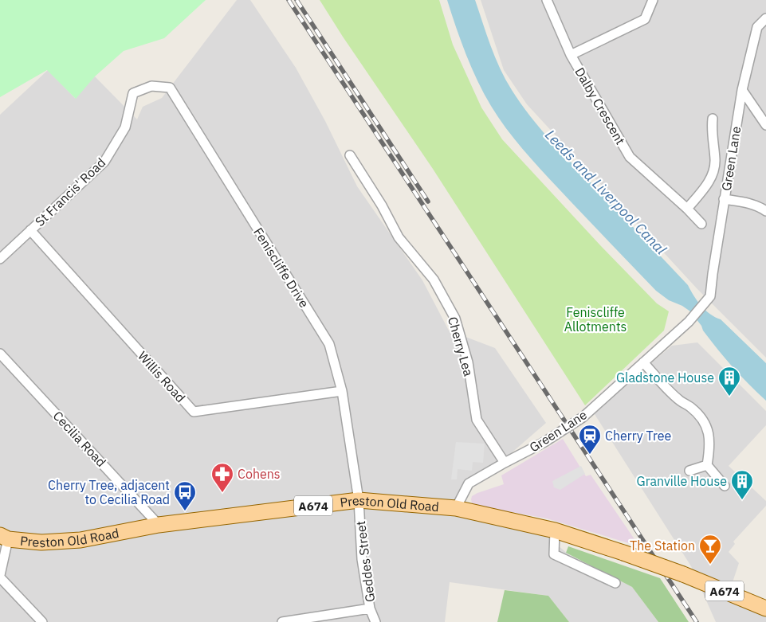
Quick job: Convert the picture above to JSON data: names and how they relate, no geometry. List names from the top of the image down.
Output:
{
  "streets": {
    "main road": ["Preston Old Road", "A674"],
    "street": [
      "Dalby Crescent",
      "Green Lane",
      "St Francis' Road",
      "Feniscliffe Drive",
      "Cherry Lea",
      "Willis Road",
      "Cecilia Road",
      "Geddes Street"
    ]
  },
  "crossings": [
    ["Green Lane", "Cherry Lea"],
    ["Green Lane", "Preston Old Road"],
    ["St Francis' Road", "Feniscliffe Drive"],
    ["St Francis' Road", "Willis Road"],
    ["Feniscliffe Drive", "Willis Road"],
    ["Feniscliffe Drive", "Preston Old Road"],
    ["Feniscliffe Drive", "Geddes Street"],
    ["Cecilia Road", "Preston Old Road"],
    ["Preston Old Road", "Geddes Street"]
  ],
  "water": ["Leeds and Liverpool Canal"],
  "parks": ["Feniscliffe Allotments"],
  "places": {
    "building": ["Gladstone House", "Granville House"],
    "station": ["Cherry Tree"],
    "pharmacy": ["Cohens"],
    "bus stop": ["Cherry Tree, adjacent to Cecilia Road"],
    "bar": ["The Station"]
  }
}
